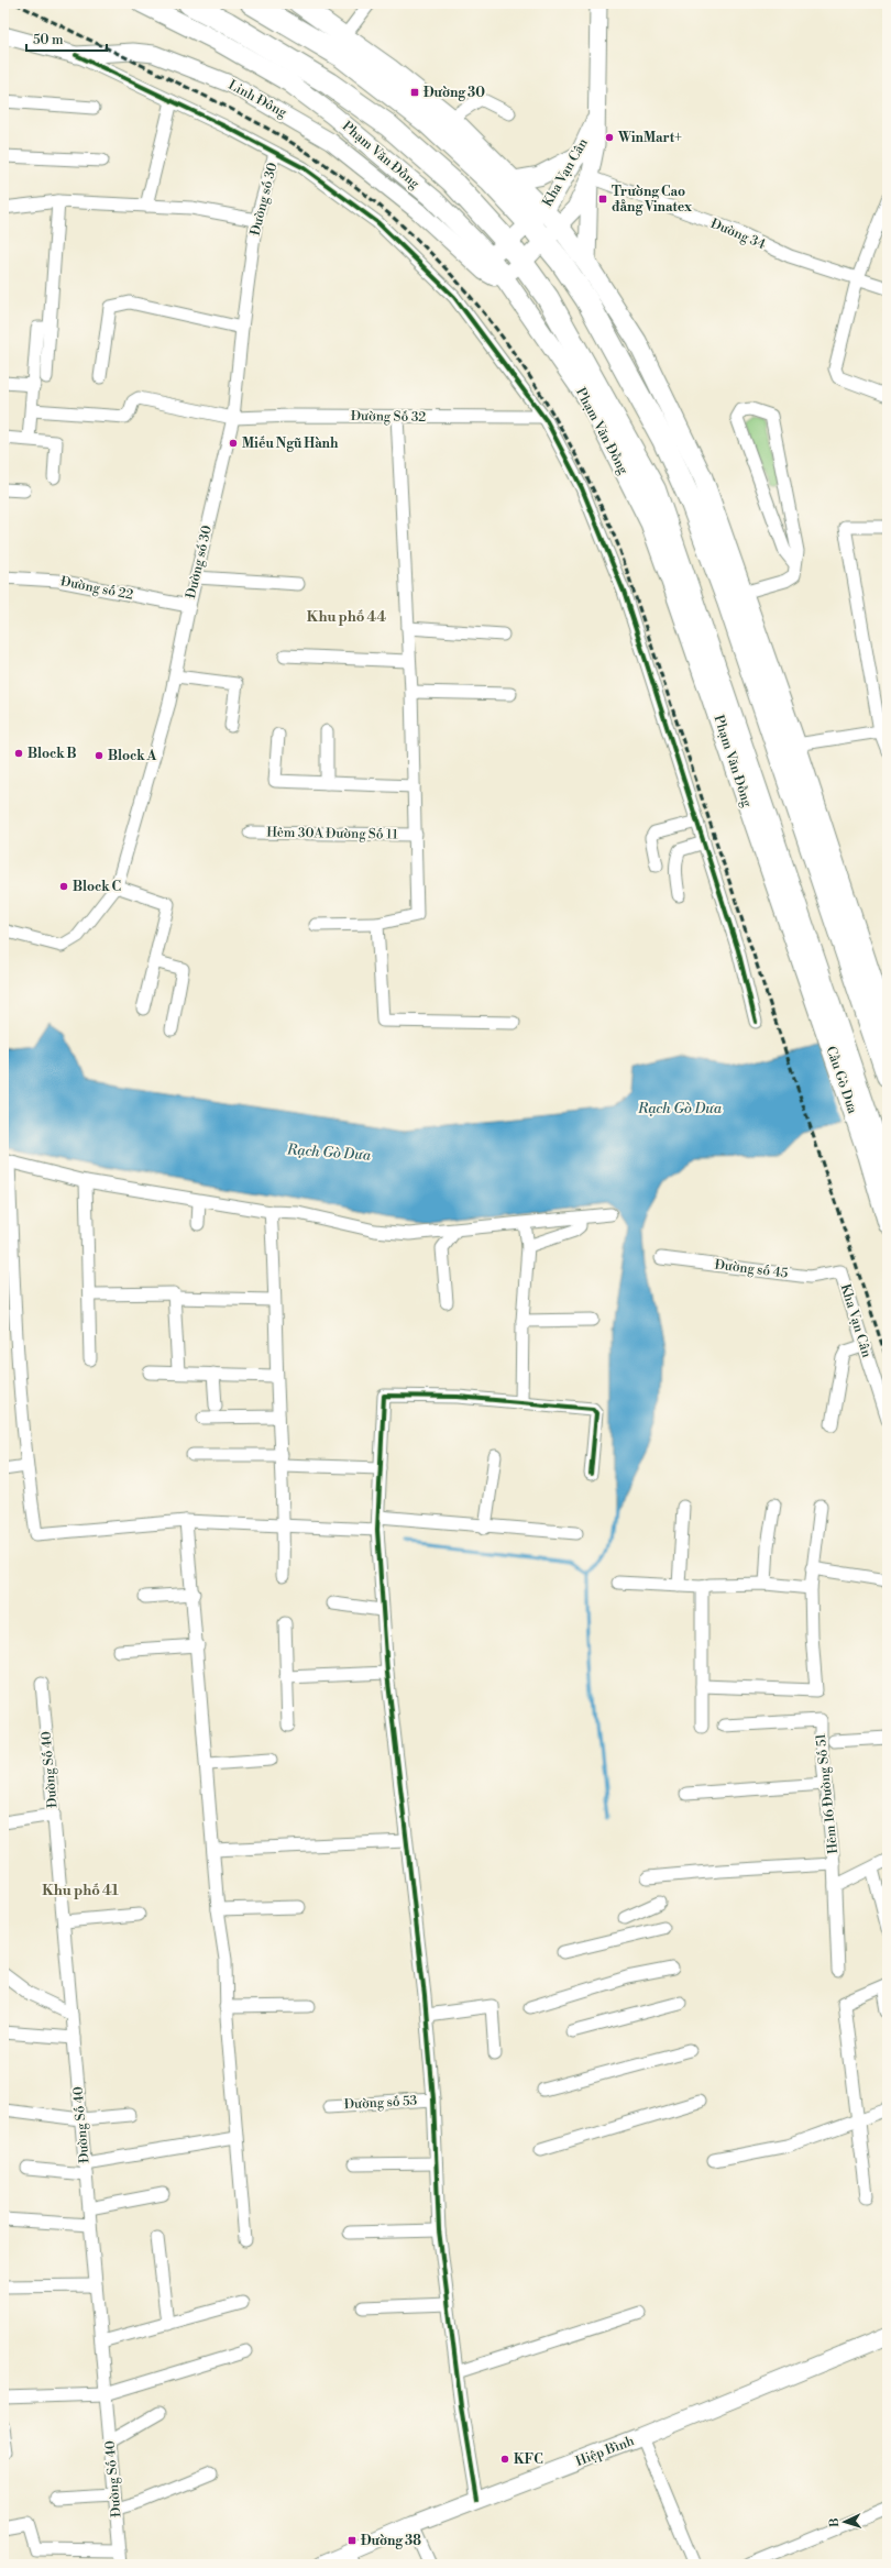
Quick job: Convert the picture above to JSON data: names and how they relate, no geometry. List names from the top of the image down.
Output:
{
  "streets": {
    "highway": ["Phạm Văn Đồng", "Cầu Gò Dưa"],
    "main road": ["Linh Đông", "Kha Vạn Cân", "Hiệp Bình"],
    "street": [
      "Đường số 30",
      "Đường 34",
      "Đường Số 32",
      "Đường số 22",
      "Hẻm 30A Đường Số 11",
      "Đường số 45",
      "Đường Số 40",
      "Hẻm 16 Đường Số 51",
      "Đường số 53"
    ]
  },
  "crossings": [
    ["Linh Đông", "Phạm Văn Đồng"],
    ["Linh Đông", "Kha Vạn Cân"],
    ["Phạm Văn Đồng", "Kha Vạn Cân"],
    ["Phạm Văn Đồng", "Cầu Gò Dưa"],
    ["Kha Vạn Cân", "Đường 34"],
    ["Kha Vạn Cân", "Đường số 45"],
    ["Đường số 30", "Đường Số 32"],
    ["Đường số 30", "Đường số 22"]
  ],
  "districts": ["Khu phố 44", "Khu phố 41"],
  "water": ["Rạch Gò Dưa"],
  "places": {
    "transit": ["Đường 30", "Trường Cao đẳng Vinatex", "Đường 38"],
    "other": [
      "WinMart+",
      "Miếu Ngũ Hành",
      "Block B",
      "Block A",
      "Block C",
      "KFC"
    ]
  },
  "scale_bar": "50 m",
  "north": "left"
}
